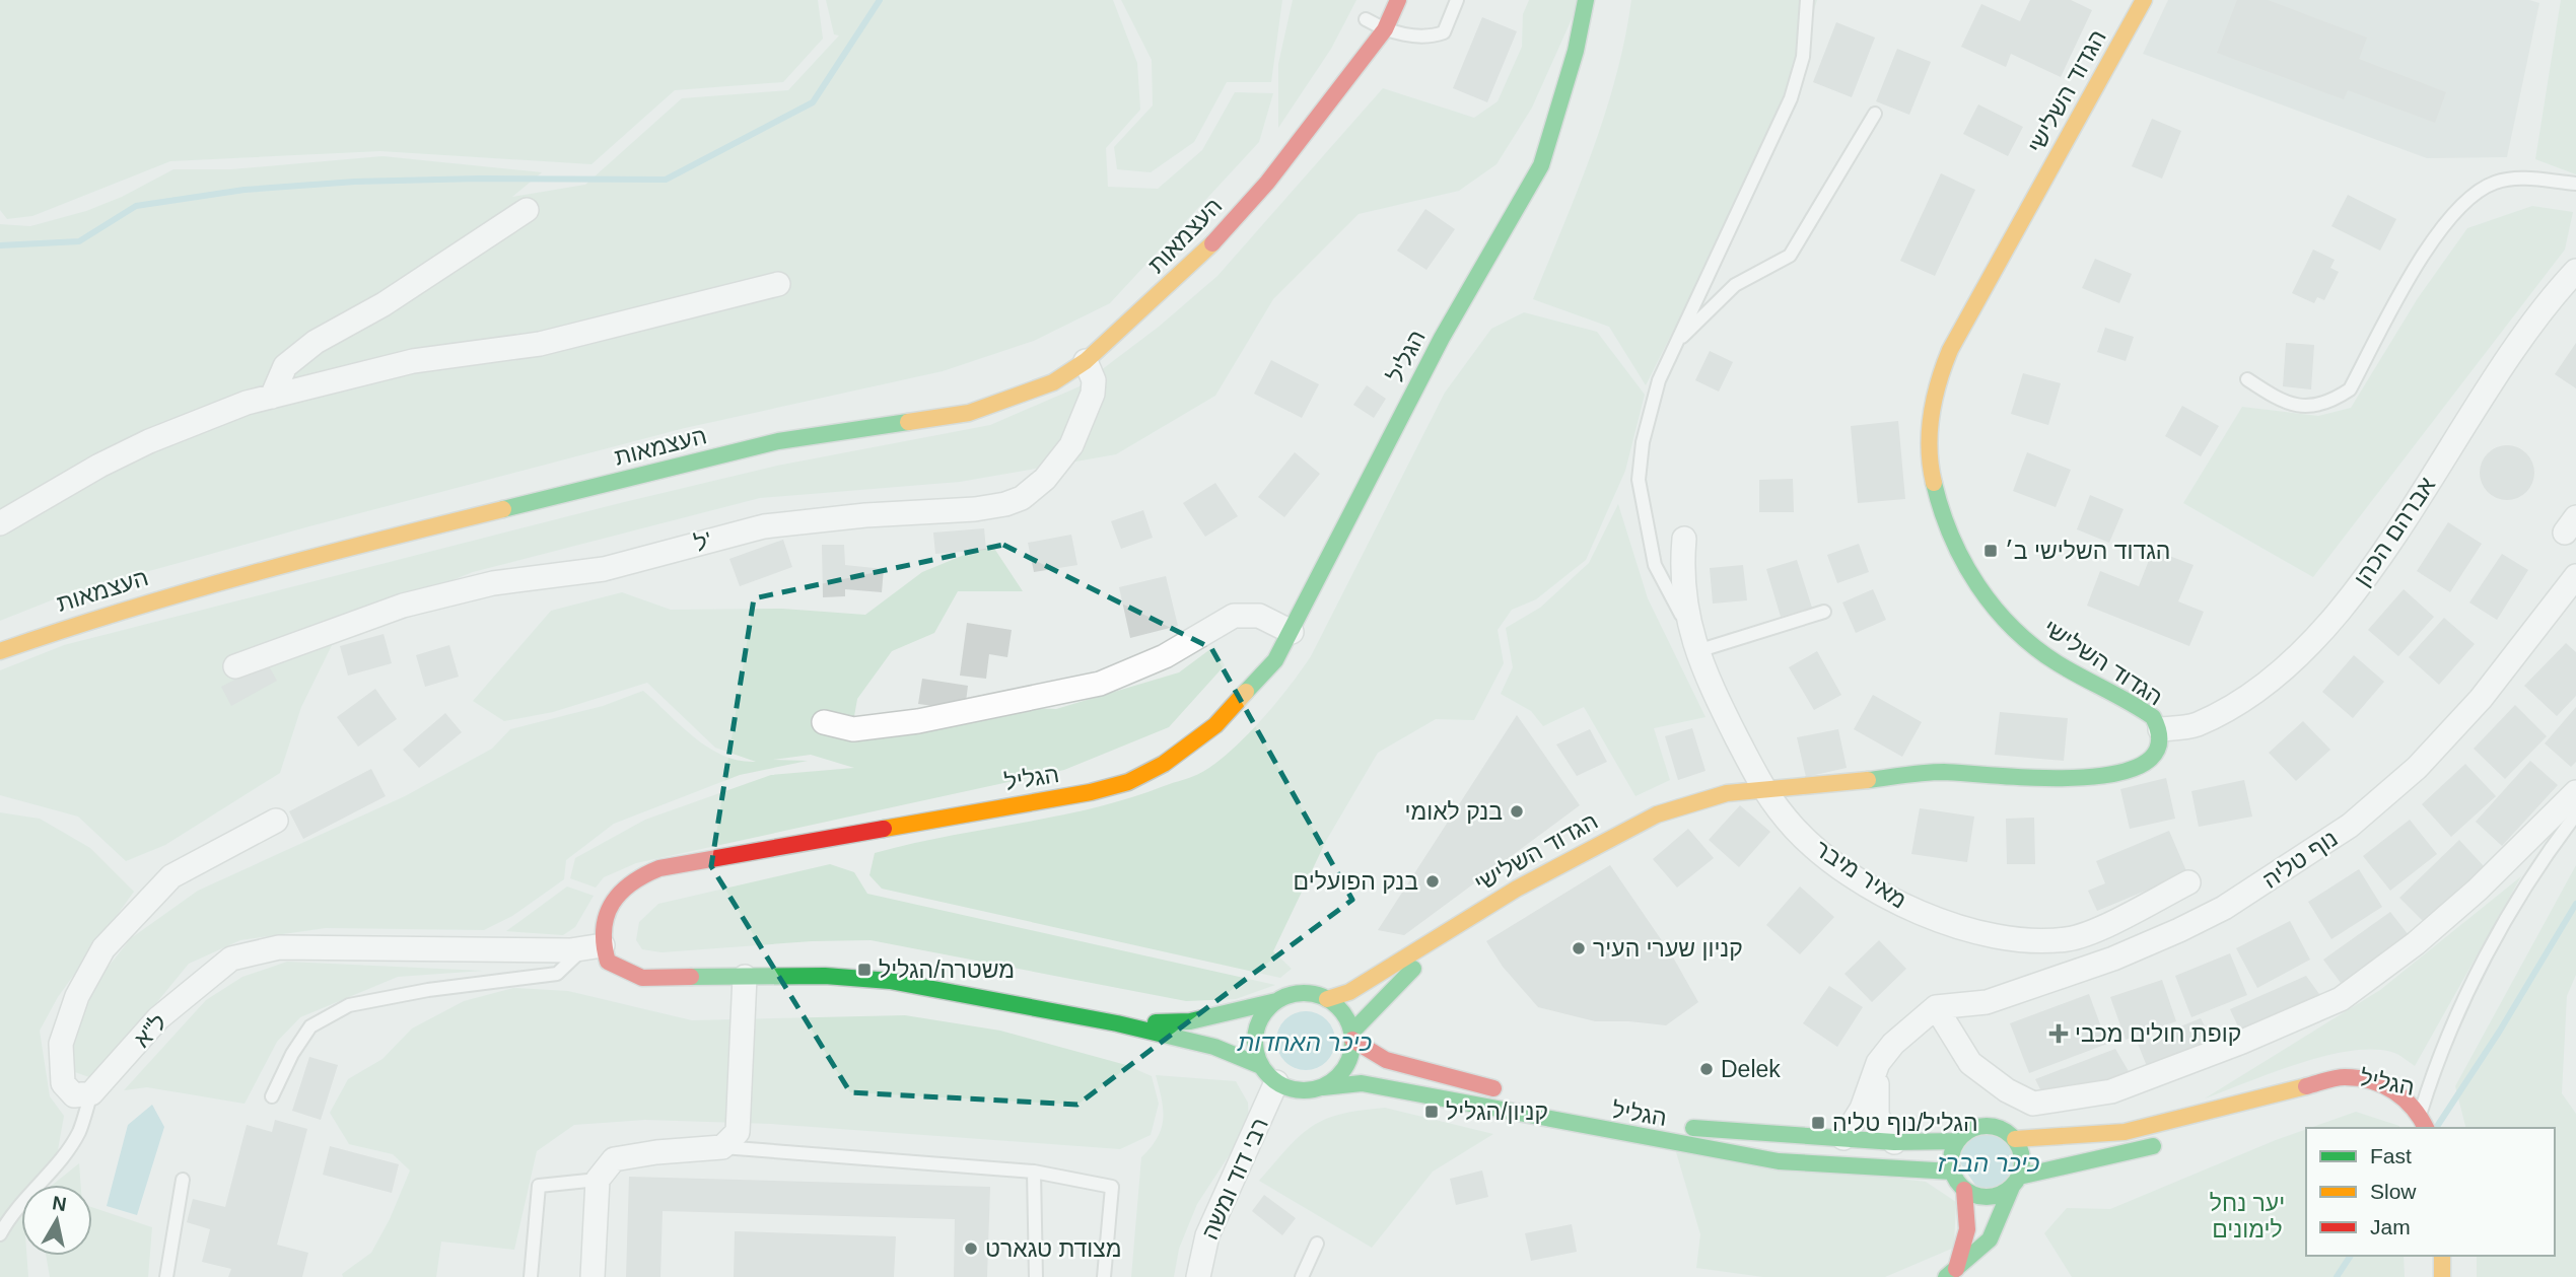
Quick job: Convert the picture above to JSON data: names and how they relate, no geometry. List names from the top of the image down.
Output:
{
  "streets": {
    "main road": ["הגדוד השלישי", "העצמאות", "הגליל"],
    "street": [
      "אברהם הכהן",
      "ל'",
      "נוף טליה",
      "מאיר מיבר",
      "ל\"א",
      "רבי דוד ומשה"
    ]
  },
  "crossings": [
    ["הגדוד השלישי", "הגליל"],
    ["הגדוד השלישי", "אברהם הכהן"],
    ["הגדוד השלישי", "מאיר מיבר"],
    ["הגדוד השלישי", "רבי דוד ומשה"],
    ["העצמאות", "ל'"],
    ["הגליל", "ל\"א"],
    ["הגליל", "רבי דוד ומשה"]
  ],
  "water": ["כיכר האחדות", "כיכר הברז"],
  "parks": ["יער נחל לימונים"],
  "places": {
    "transit": [
      "הגדוד השלישי ב׳",
      "משטרה/הגליל",
      "קניון/הגליל",
      "הגליל/נוף טליה"
    ],
    "other": [
      "בנק לאומי",
      "בנק הפועלים",
      "קניון שערי העיר",
      "Delek",
      "מצודת טגארט"
    ],
    "health": ["קופת חולים מכבי"]
  },
  "legend": ["Fast", "Slow", "Jam"],
  "north": "top"
}
